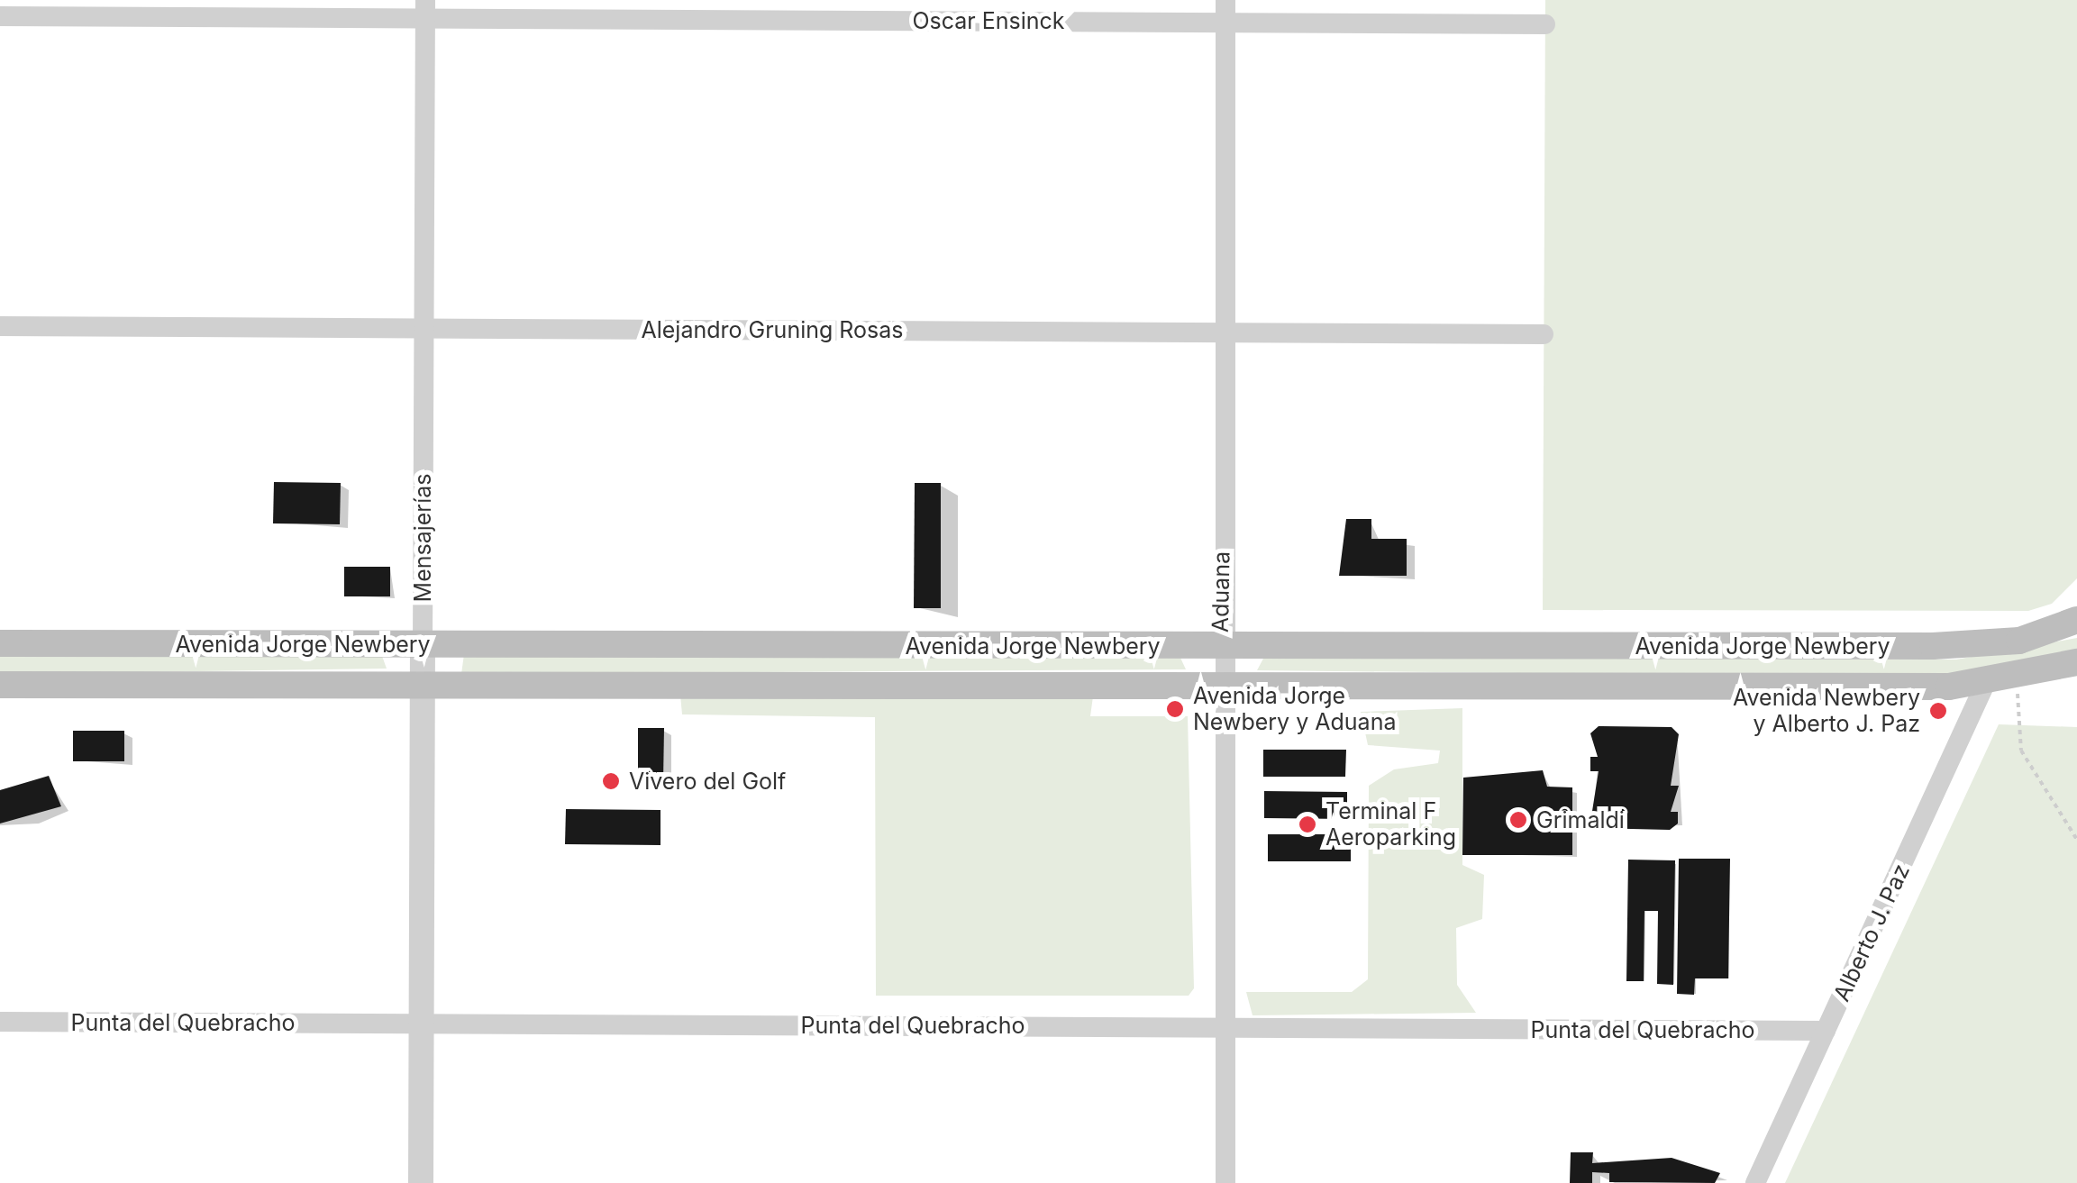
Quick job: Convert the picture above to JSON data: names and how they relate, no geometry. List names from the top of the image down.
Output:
{
  "streets": {
    "main road": ["Avenida Jorge Newbery"],
    "street": [
      "Oscar Ensinck",
      "Alejandro Gruning Rosas",
      "Mensajerías",
      "Aduana",
      "Alberto J. Paz",
      "Punta del Quebracho"
    ]
  },
  "crossings": [
    ["Oscar Ensinck", "Mensajerías"],
    ["Oscar Ensinck", "Aduana"],
    ["Alejandro Gruning Rosas", "Mensajerías"],
    ["Alejandro Gruning Rosas", "Aduana"],
    ["Mensajerías", "Avenida Jorge Newbery"],
    ["Mensajerías", "Punta del Quebracho"],
    ["Aduana", "Avenida Jorge Newbery"],
    ["Aduana", "Punta del Quebracho"],
    ["Avenida Jorge Newbery", "Alberto J. Paz"],
    ["Alberto J. Paz", "Punta del Quebracho"]
  ],
  "places": [
    "Avenida Jorge Newbery y Aduana",
    "Avenida Newbery y Alberto J. Paz",
    "Vivero del Golf",
    "Grimaldi",
    "Terminal F Aeroparking"
  ]
}
